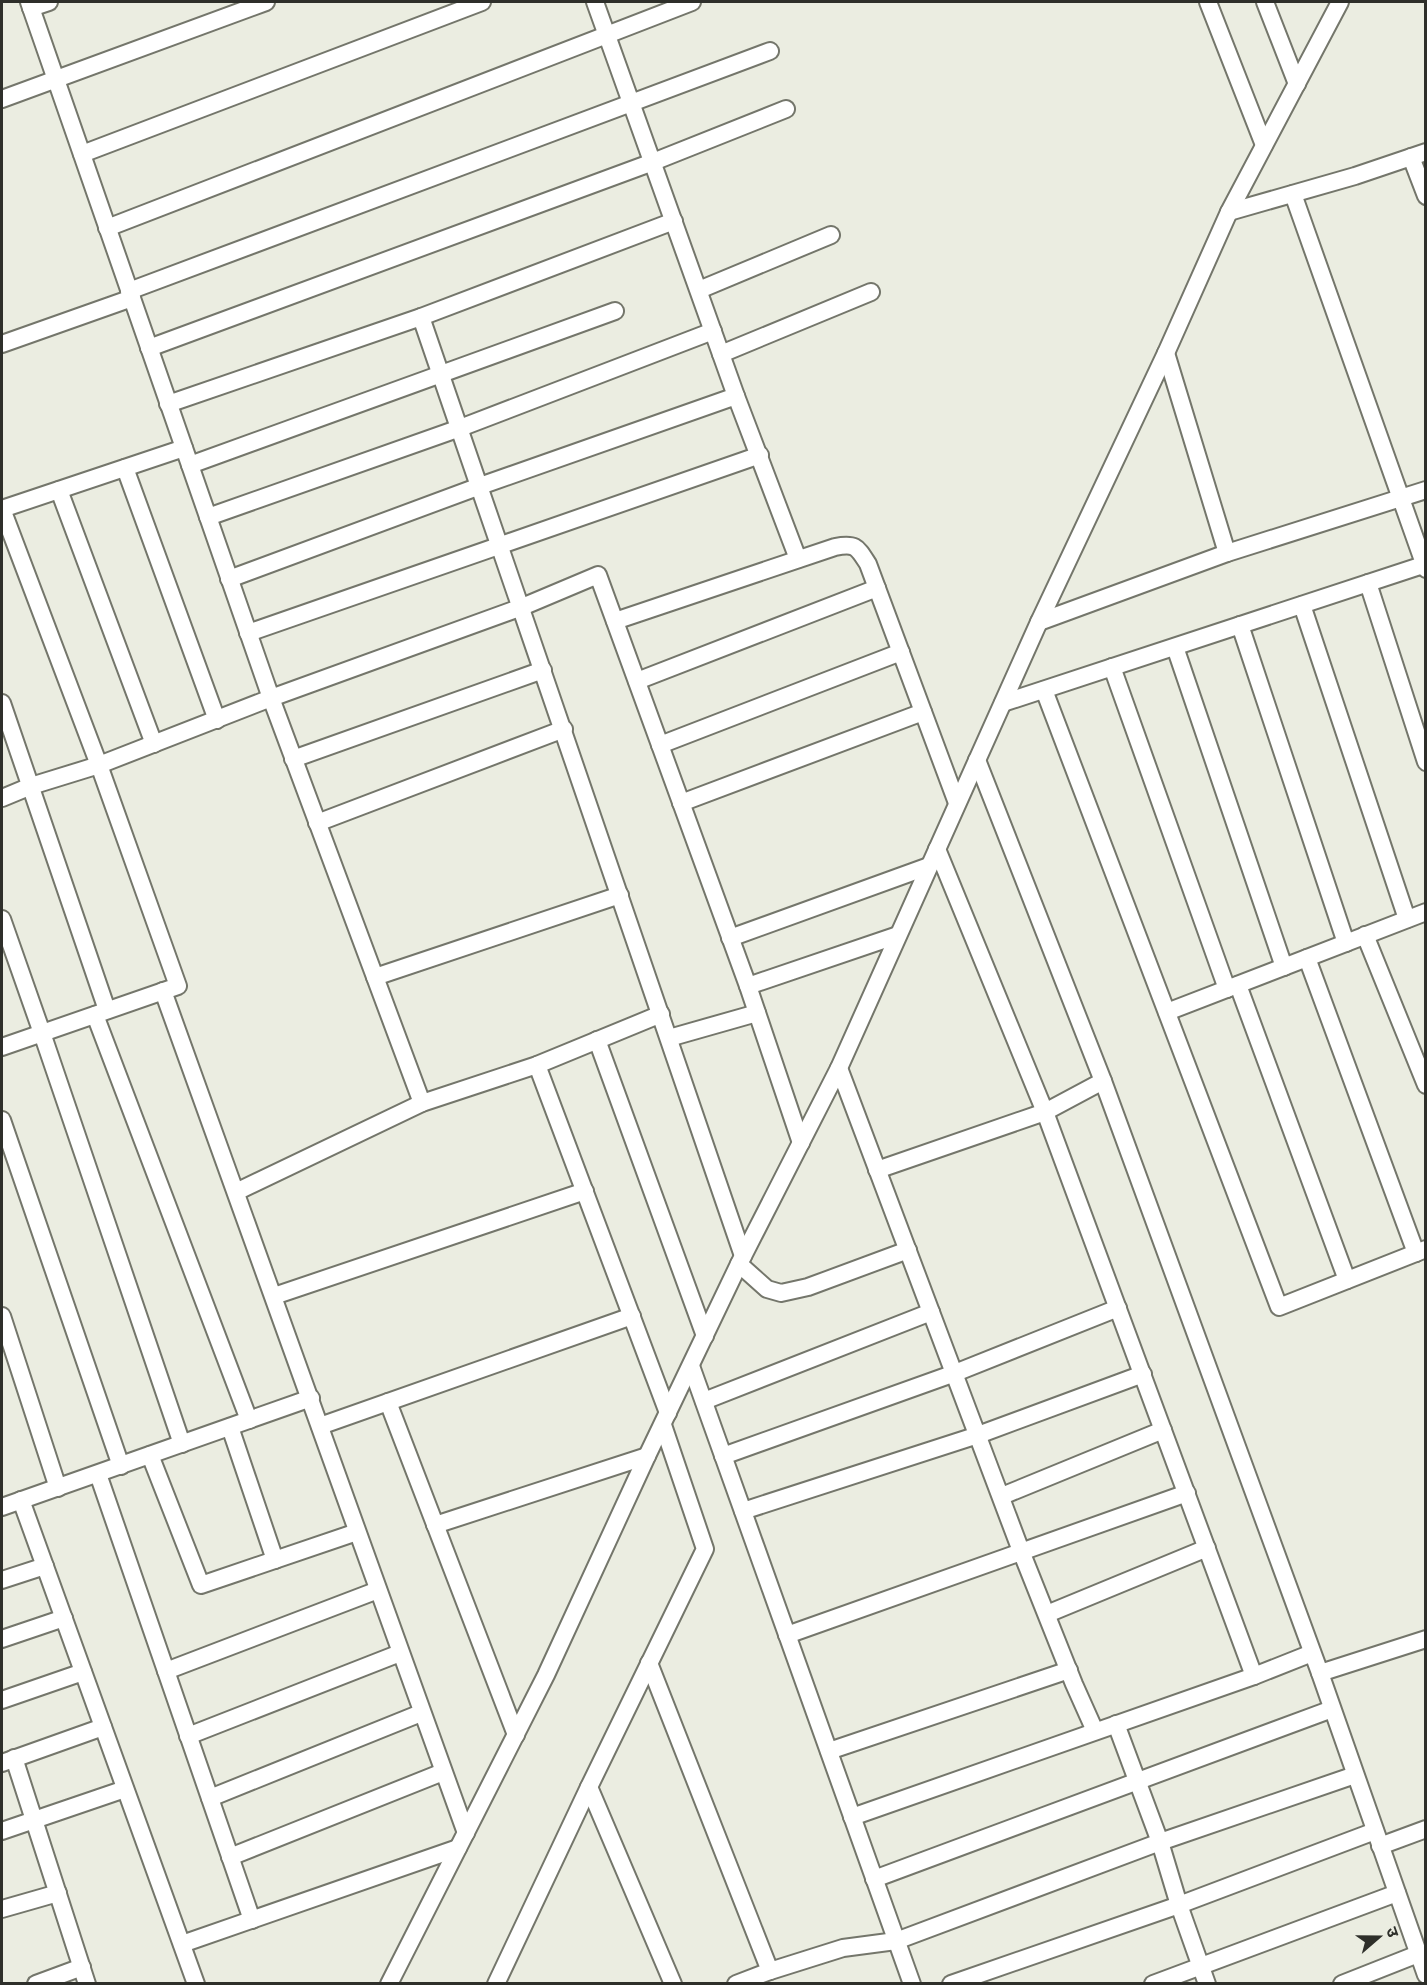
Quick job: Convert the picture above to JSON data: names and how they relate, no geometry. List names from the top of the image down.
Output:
{
  "north": "right"
}
